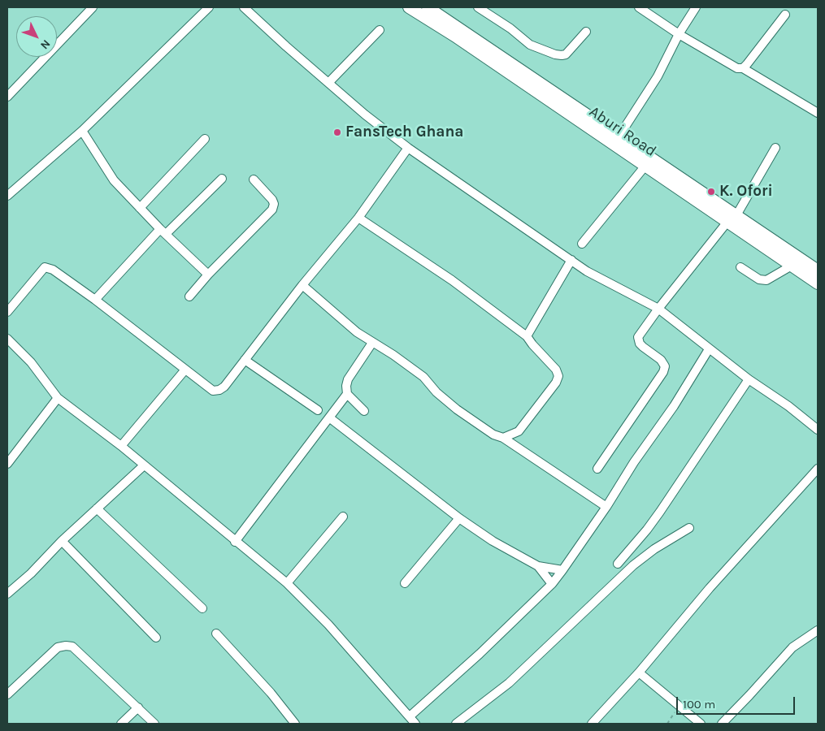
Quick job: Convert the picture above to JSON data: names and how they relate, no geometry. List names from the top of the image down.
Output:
{
  "streets": {
    "highway": ["Aburi Road"]
  },
  "places": ["FansTech Ghana", "K. Ofori"],
  "scale_bar": "100 m",
  "north": "bottom right"
}
